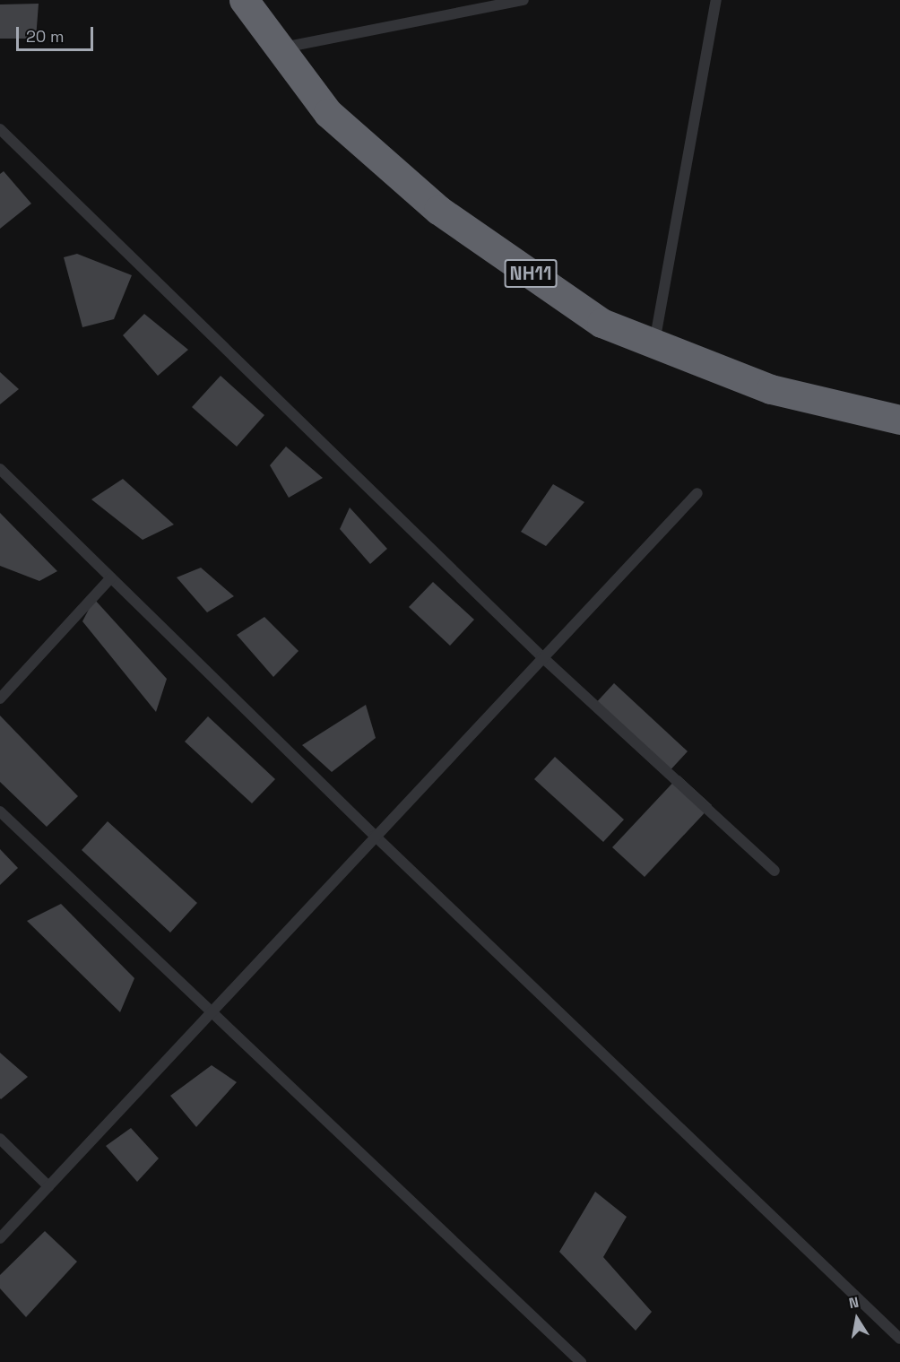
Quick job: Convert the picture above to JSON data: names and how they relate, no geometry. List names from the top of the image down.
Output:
{
  "streets": {
    "highway": ["NH11"]
  },
  "scale_bar": "20 m",
  "north": "top"
}
